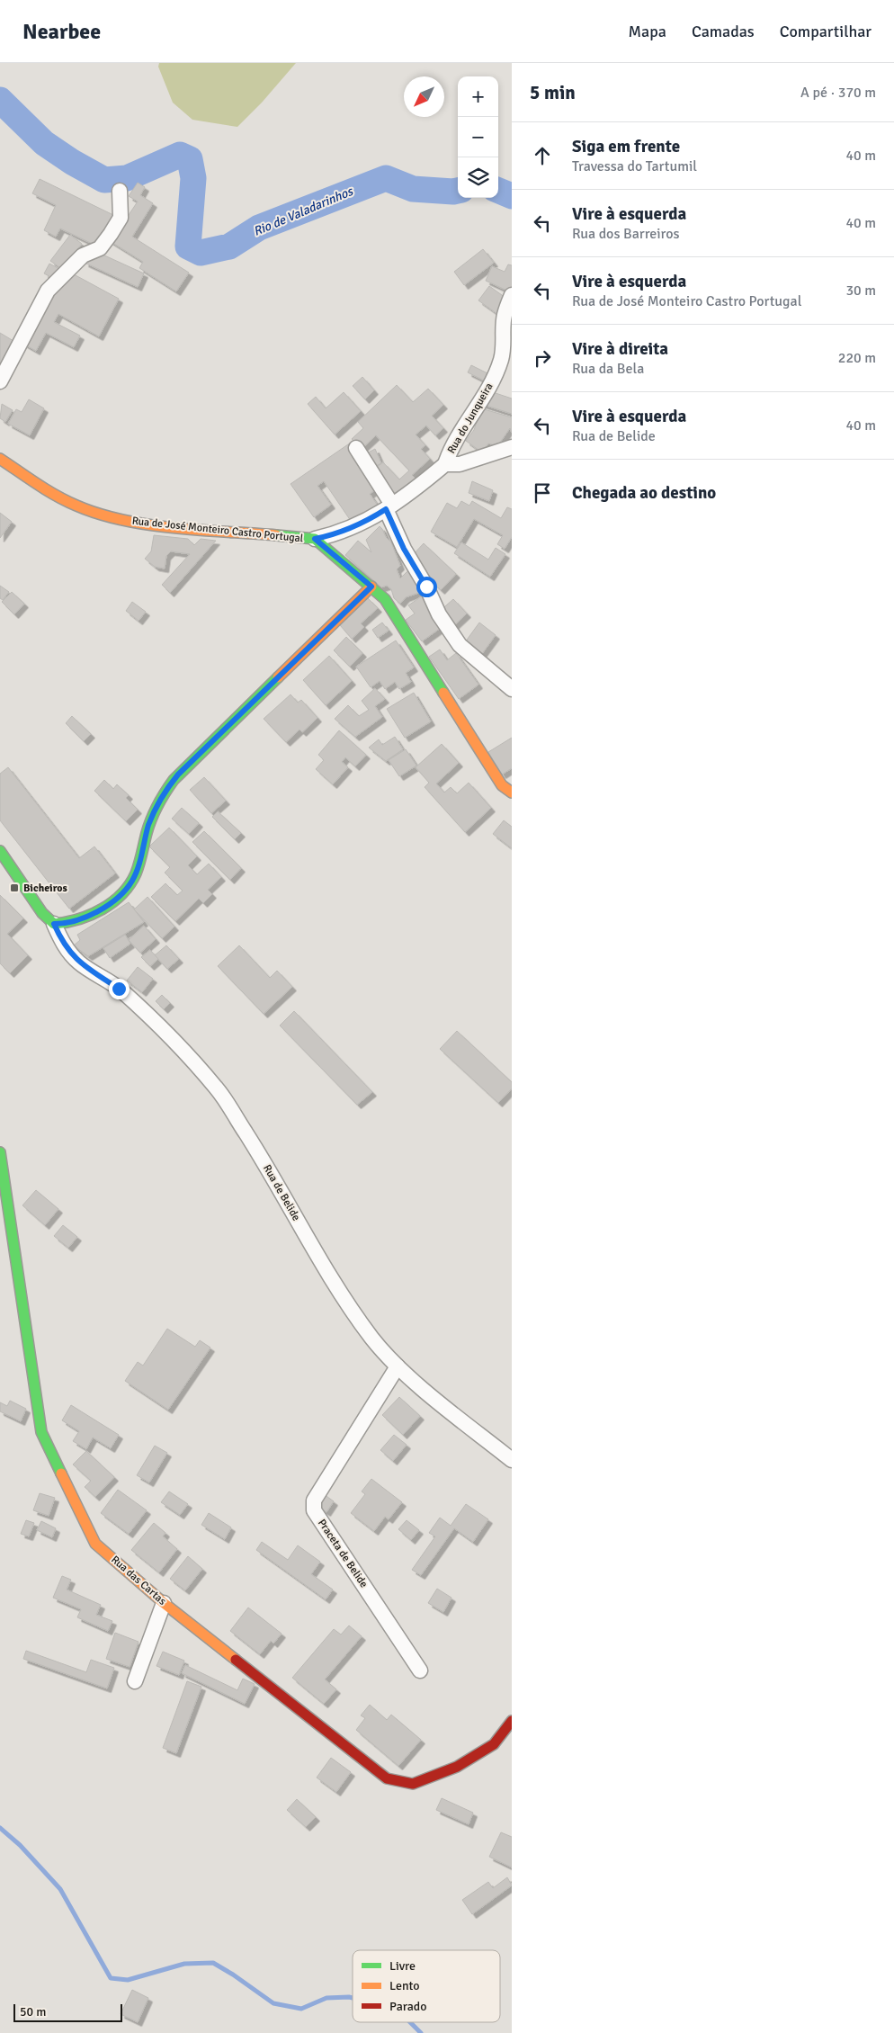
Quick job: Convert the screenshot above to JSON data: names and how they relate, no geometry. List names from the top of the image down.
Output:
{
  "streets": {
    "street": [
      "Rua do Junqueira",
      "Rua de José Monteiro Castro Portugal",
      "Rua de Belide",
      "Praceta de Belide",
      "Rua das Cartas"
    ]
  },
  "crossings": [
    ["Rua de Belide", "Praceta de Belide"]
  ],
  "water": ["Rio de Valadarinhos"],
  "places": {
    "transit": ["Bicheiros"]
  },
  "legend": ["Livre", "Lento", "Parado"],
  "scale_bar": "50 m",
  "north": "bottom left",
  "page": {
    "header": "Nearbee",
    "nav": ["Mapa", "Camadas", "Compartilhar"],
    "heading": ["5 min", "A pé · 370 m"],
    "map_buttons": ["+", "−"],
    "list": [
      ["Siga em frente", "Travessa do Tartumil", "40 m"],
      ["Vire à esquerda", "Rua dos Barreiros", "40 m"],
      ["Vire à esquerda", "Rua de José Monteiro Castro Portugal", "30 m"],
      ["Vire à direita", "Rua da Bela", "220 m"],
      ["Vire à esquerda", "Rua de Belide", "40 m"],
      "Chegada ao destino"
    ],
    "scale": "50 m"
  }
}
